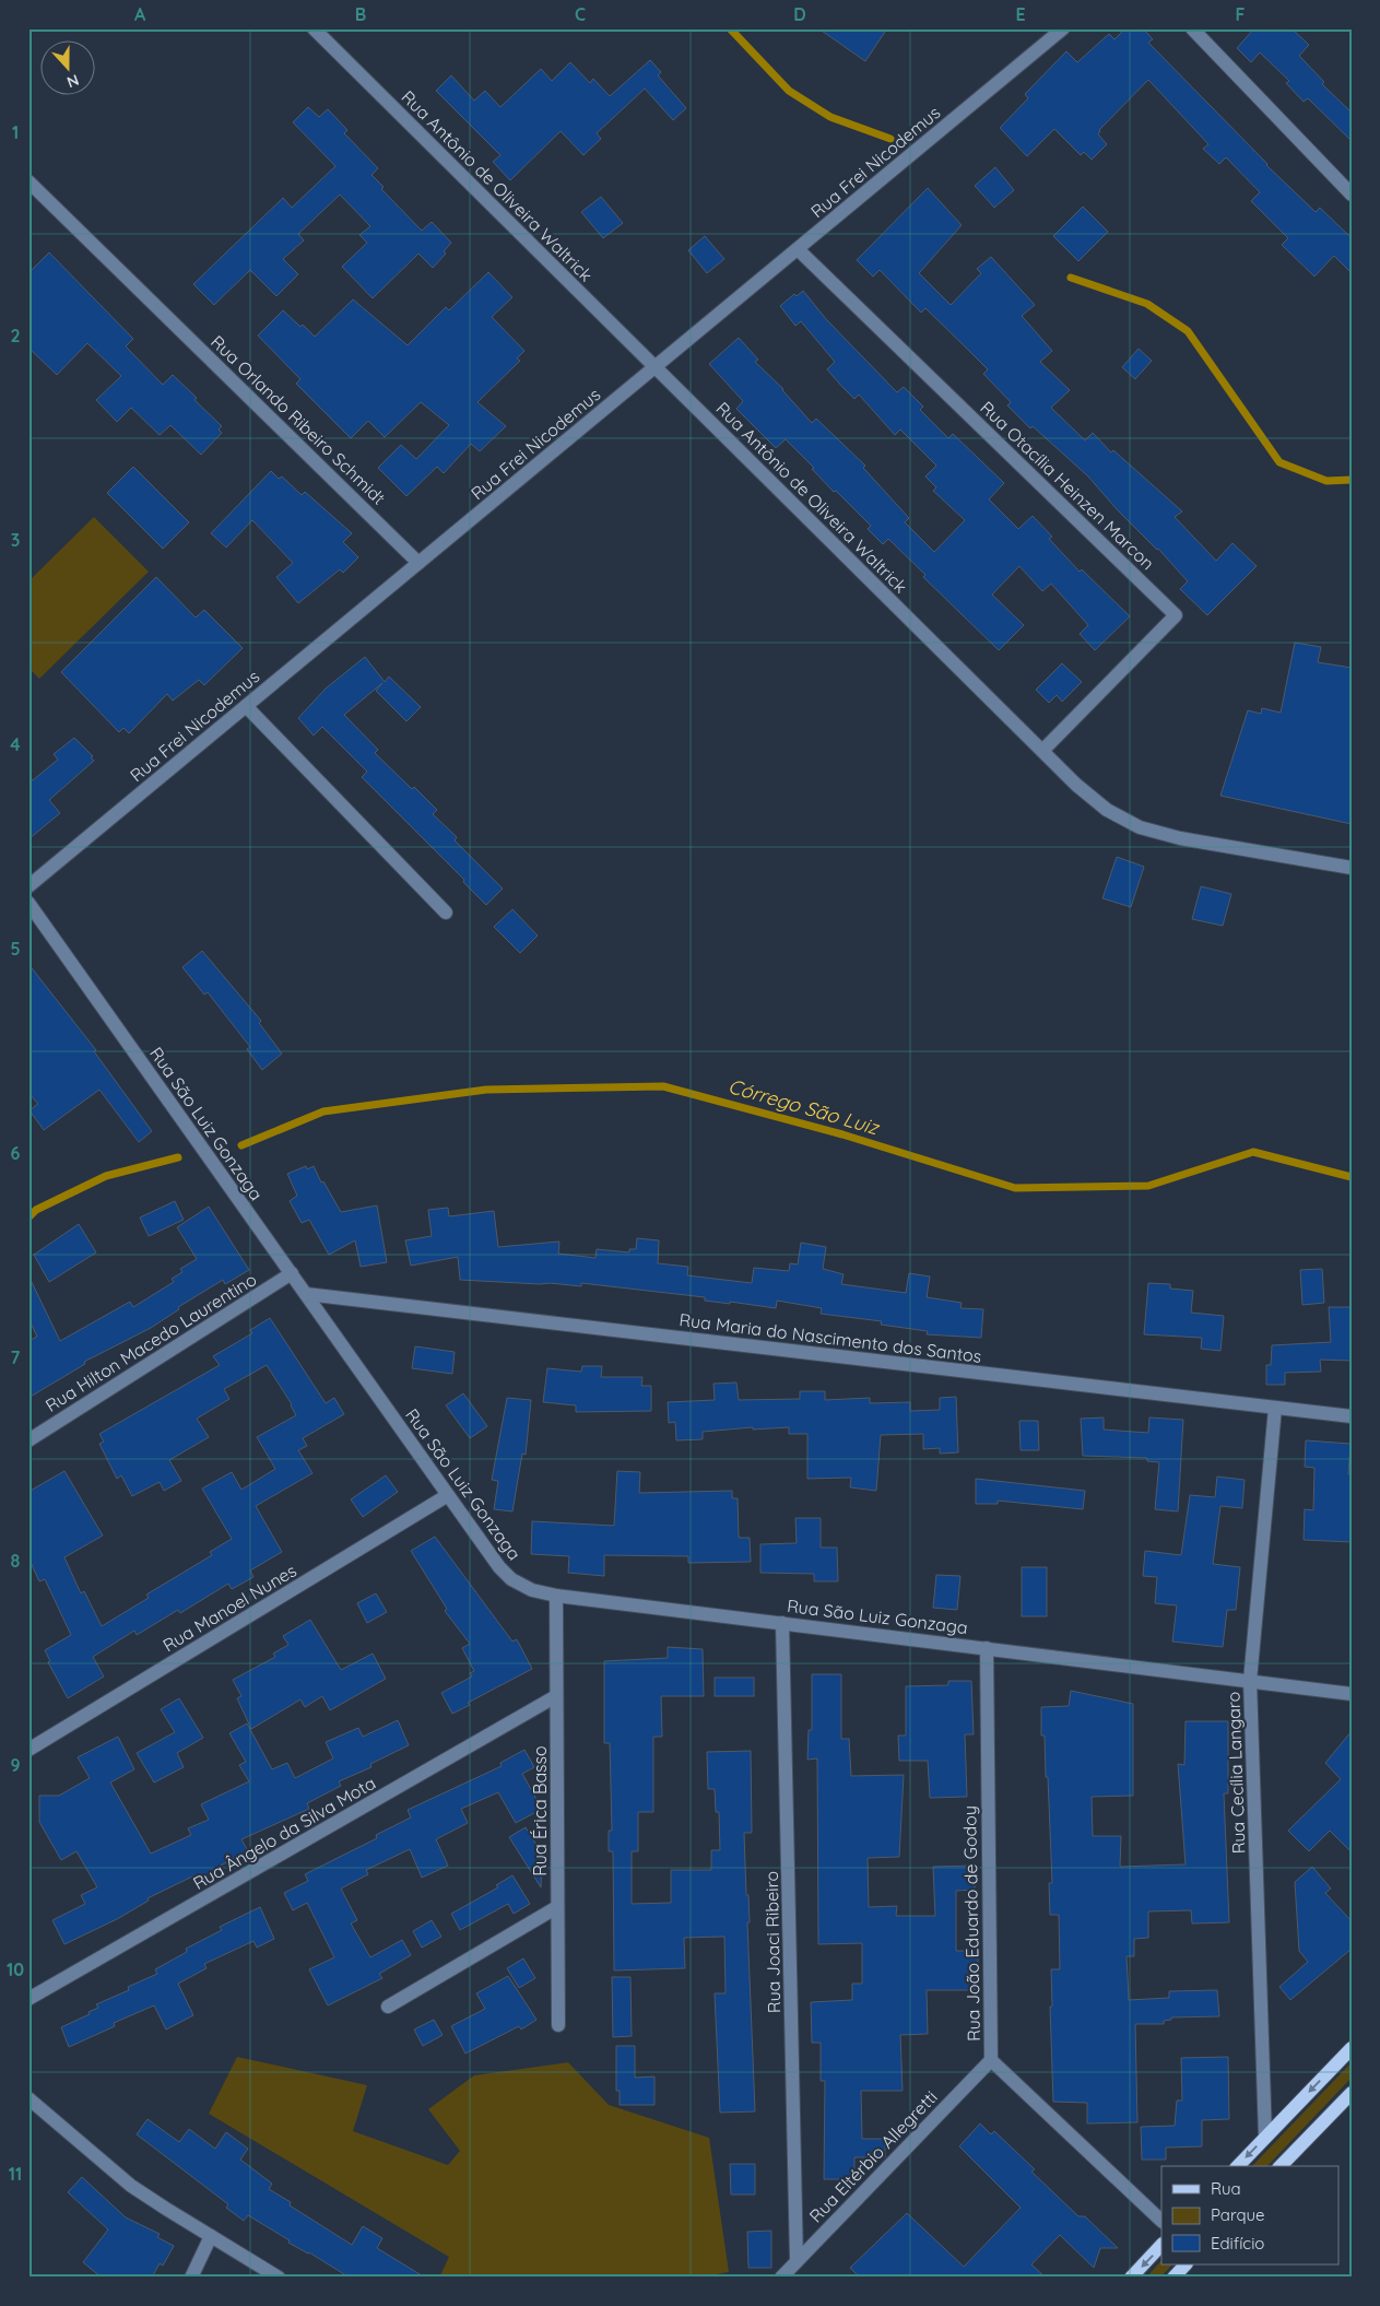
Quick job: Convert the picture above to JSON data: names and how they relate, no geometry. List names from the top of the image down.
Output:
{
  "streets": {
    "street": [
      "Rua Frei Nicodemus",
      "Rua Antônio de Oliveira Waltrick",
      "Rua Orlando Ribeiro Schmidt",
      "Rua Otacília Heinzen Marcon",
      "Rua São Luiz Gonzaga",
      "Rua Maria do Nascimento dos Santos",
      "Rua Hilton Macedo Laurentino",
      "Rua Manoel Nunes",
      "Rua Cecília Langaro",
      "Rua Érica Basso",
      "Rua Ângelo da Silva Mota",
      "Rua João Eduardo de Godoy",
      "Rua Joaci Ribeiro",
      "Rua Eltérbio Allegretti"
    ]
  },
  "crossings": [
    ["Rua Frei Nicodemus", "Rua Antônio de Oliveira Waltrick"],
    ["Rua Frei Nicodemus", "Rua Orlando Ribeiro Schmidt"],
    ["Rua Frei Nicodemus", "Rua Otacília Heinzen Marcon"],
    ["Rua Antônio de Oliveira Waltrick", "Rua Otacília Heinzen Marcon"],
    ["Rua São Luiz Gonzaga", "Rua Maria do Nascimento dos Santos"],
    ["Rua São Luiz Gonzaga", "Rua Hilton Macedo Laurentino"],
    ["Rua São Luiz Gonzaga", "Rua Manoel Nunes"],
    ["Rua São Luiz Gonzaga", "Rua Cecília Langaro"],
    ["Rua São Luiz Gonzaga", "Rua Érica Basso"],
    ["Rua São Luiz Gonzaga", "Rua João Eduardo de Godoy"],
    ["Rua São Luiz Gonzaga", "Rua Joaci Ribeiro"],
    ["Rua Maria do Nascimento dos Santos", "Rua Cecília Langaro"],
    ["Rua Érica Basso", "Rua Ângelo da Silva Mota"],
    ["Rua João Eduardo de Godoy", "Rua Eltérbio Allegretti"],
    ["Rua Joaci Ribeiro", "Rua Eltérbio Allegretti"]
  ],
  "water": ["Córrego São Luiz"],
  "legend": ["Rua", "Parque", "Edifício"],
  "north": "bottom",
  "grid": {
    "columns": [
      "A",
      "B",
      "C",
      "D",
      "E",
      "F"
    ],
    "rows": [
      "1",
      "2",
      "3",
      "4",
      "5",
      "6",
      "7",
      "8",
      "9",
      "10",
      "11"
    ]
  }
}
